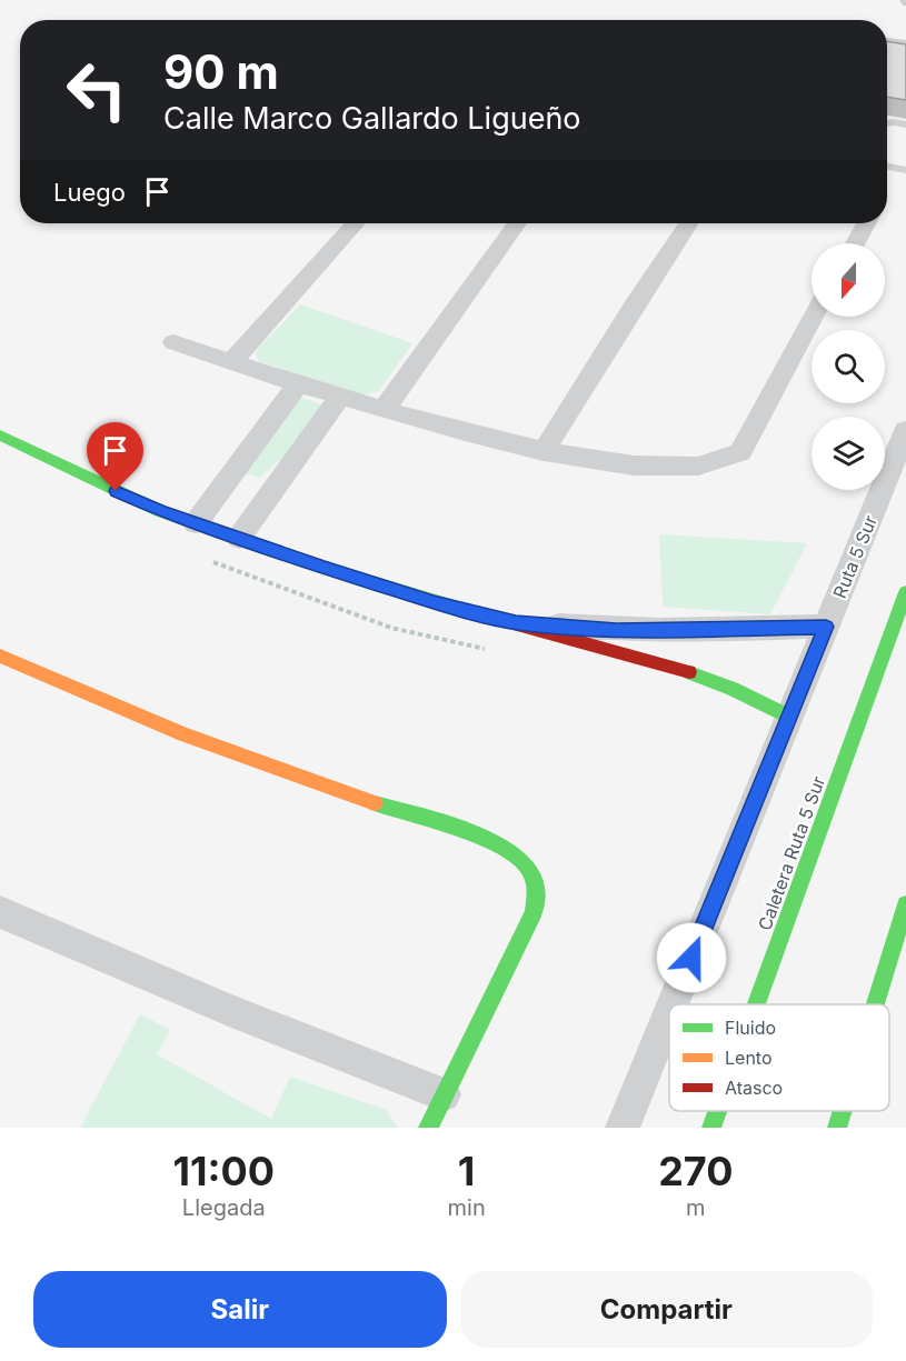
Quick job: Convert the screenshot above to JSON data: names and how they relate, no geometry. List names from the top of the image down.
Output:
{
  "streets": {
    "main road": ["Caletera Ruta 5 Sur"],
    "street": ["Ruta 5 Sur"]
  },
  "legend": ["Fluido", "Lento", "Atasco"],
  "north": "bottom",
  "page": {
    "turn": ["90 m", "Calle Marco Gallardo Ligueño"],
    "then": "Luego",
    "eta": [
      "11:00",
      "Llegada",
      "1",
      "min",
      "270",
      "m"
    ],
    "buttons": ["Salir", "Compartir"]
  }
}
